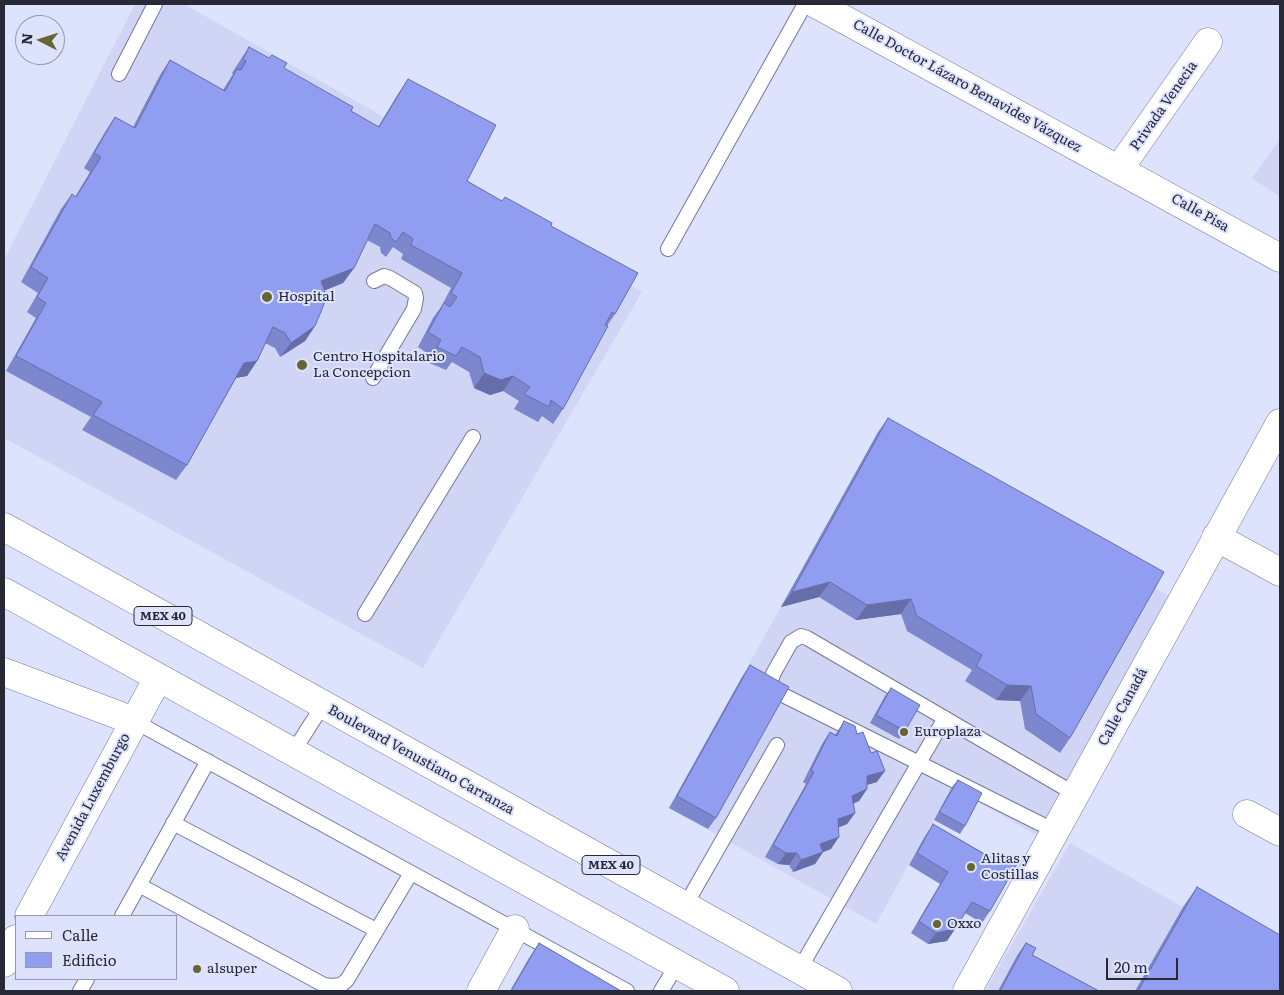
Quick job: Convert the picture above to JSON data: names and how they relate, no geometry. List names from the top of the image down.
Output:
{
  "streets": {
    "street": [
      "Calle Doctor Lázaro Benavides Vázquez",
      "Privada Venecia",
      "Calle Pisa",
      "MEX 40",
      "Calle Canadá",
      "Boulevard Venustiano Carranza",
      "Avenida Luxemburgo"
    ]
  },
  "crossings": [
    ["Calle Doctor Lázaro Benavides Vázquez", "Privada Venecia"],
    ["Calle Doctor Lázaro Benavides Vázquez", "Calle Pisa"],
    ["Privada Venecia", "Calle Pisa"]
  ],
  "places": [
    "Hospital",
    "Centro Hospitalario La Concepcion",
    "Europlaza",
    "Alitas y Costillas",
    "Oxxo",
    "alsuper"
  ],
  "legend": ["Calle", "Edificio"],
  "scale_bar": "20 m",
  "north": "left"
}
